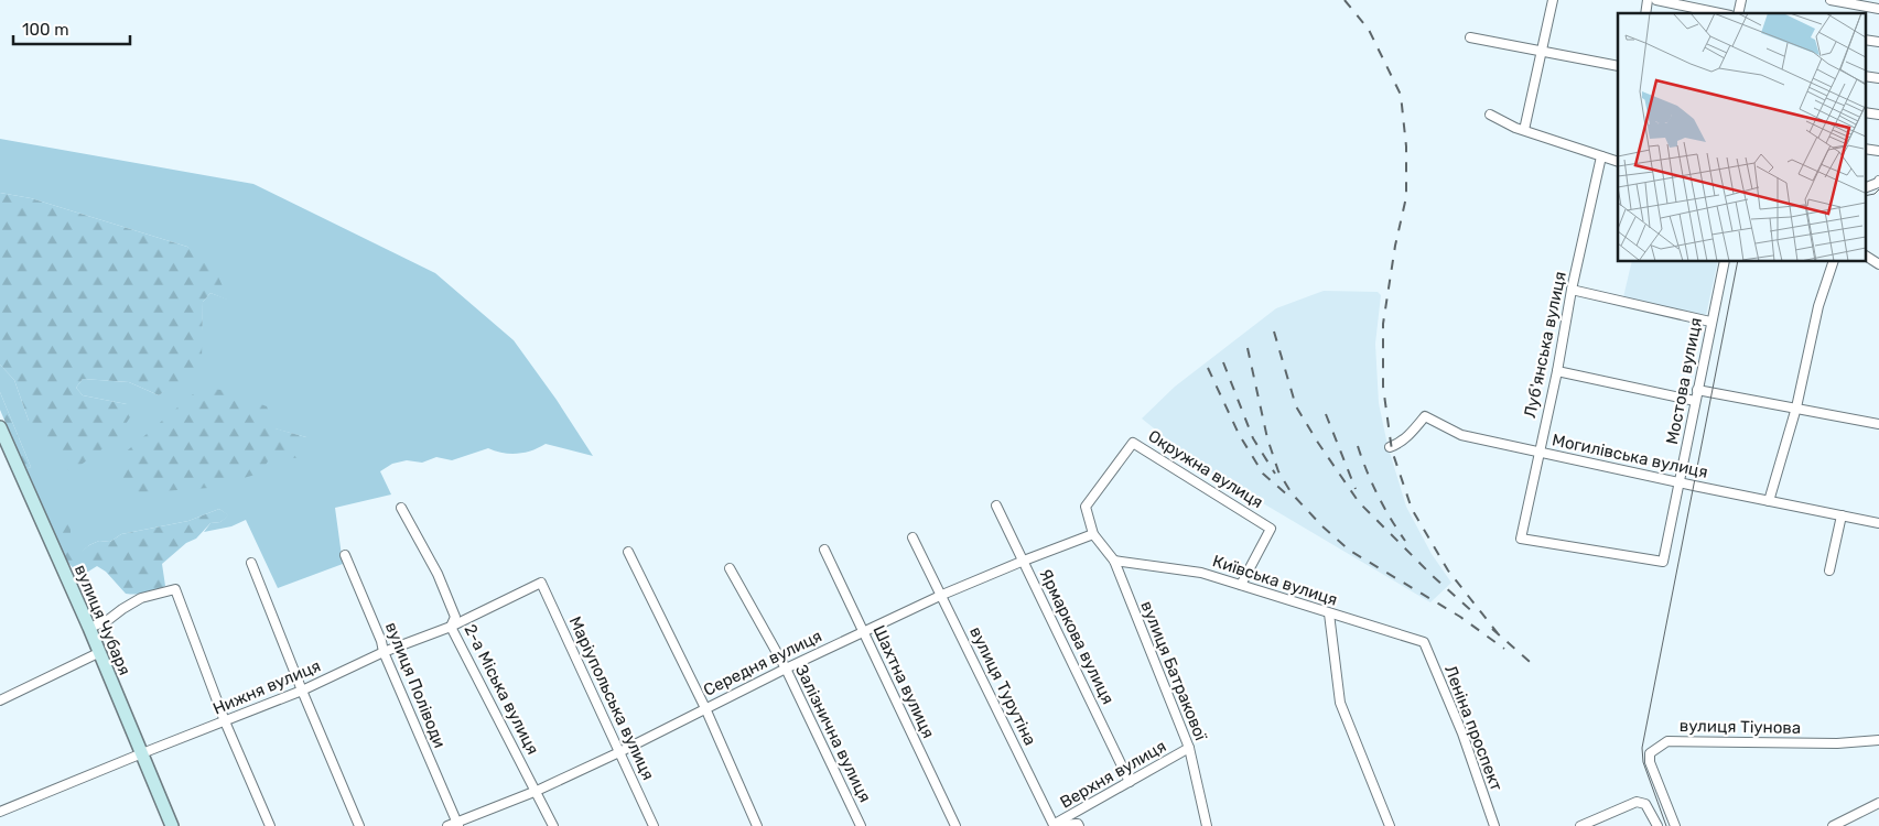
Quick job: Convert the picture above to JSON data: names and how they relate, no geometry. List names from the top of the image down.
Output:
{
  "streets": {
    "street": [
      "Луб'янська вулиця",
      "Мостова вулиця",
      "Могилівська вулиця",
      "Окружна вулиця",
      "Київська вулиця",
      "вулиця Чубаря",
      "Ярмаркова вулиця",
      "Середня вулиця",
      "вулиця Батракової",
      "Шахтна вулиця",
      "вулиця Поліводи",
      "вулиця Турутіна",
      "Нижня вулиця",
      "2-а Міська вулиця",
      "Маріупольська вулиця",
      "вулиця Тіунова",
      "Леніна проспект",
      "Залізнична вулиця",
      "Верхня вулиця"
    ]
  },
  "crossings": [
    ["Луб'янська вулиця", "Мостова вулиця"],
    ["Луб'янська вулиця", "Могилівська вулиця"],
    ["Мостова вулиця", "Могилівська вулиця"],
    ["Окружна вулиця", "Київська вулиця"],
    ["Окружна вулиця", "Середня вулиця"],
    ["Окружна вулиця", "вулиця Батракової"],
    ["Київська вулиця", "вулиця Батракової"],
    ["Київська вулиця", "Леніна проспект"],
    ["вулиця Чубаря", "Нижня вулиця"],
    ["Ярмаркова вулиця", "Середня вулиця"],
    ["Ярмаркова вулиця", "Верхня вулиця"],
    ["Середня вулиця", "вулиця Батракової"],
    ["Середня вулиця", "Шахтна вулиця"],
    ["Середня вулиця", "вулиця Поліводи"],
    ["Середня вулиця", "вулиця Турутіна"],
    ["Середня вулиця", "2-а Міська вулиця"],
    ["Середня вулиця", "Маріупольська вулиця"],
    ["Середня вулиця", "Залізнична вулиця"],
    ["вулиця Батракової", "Верхня вулиця"],
    ["вулиця Поліводи", "Нижня вулиця"],
    ["вулиця Турутіна", "Верхня вулиця"],
    ["Нижня вулиця", "2-а Міська вулиця"],
    ["Нижня вулиця", "Маріупольська вулиця"]
  ],
  "scale_bar": "100 m"
}
